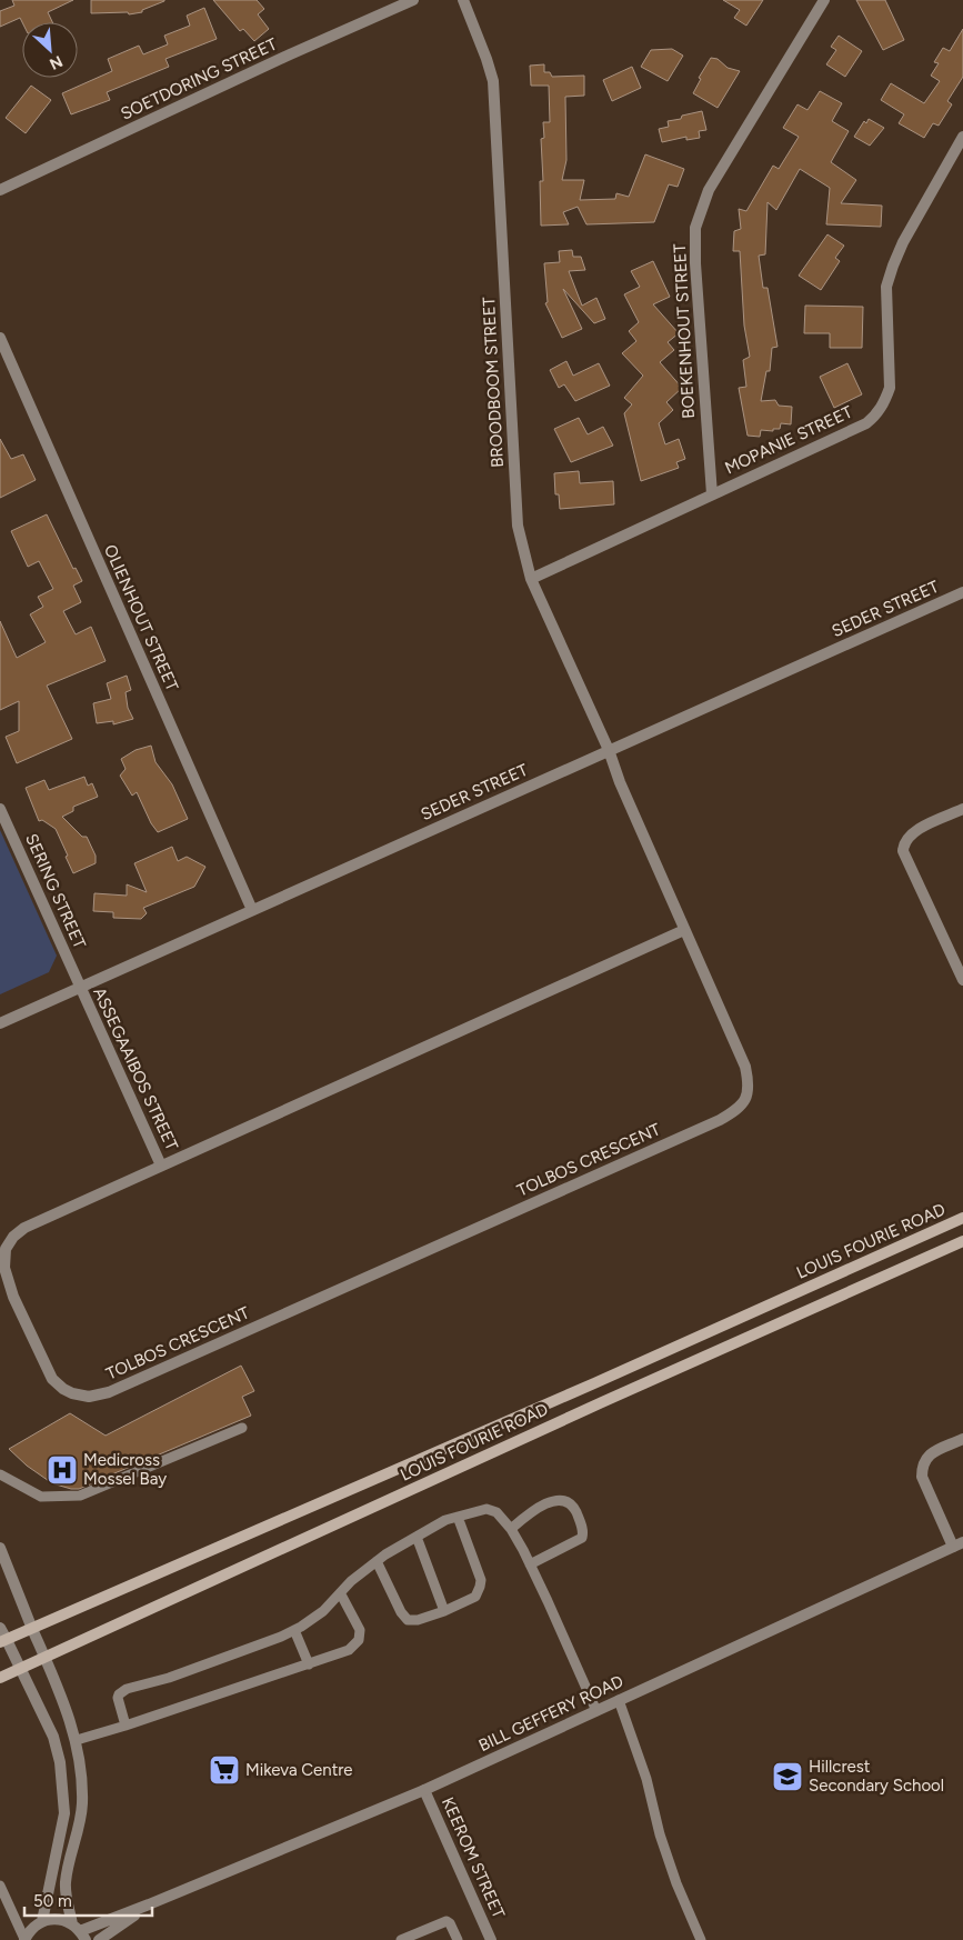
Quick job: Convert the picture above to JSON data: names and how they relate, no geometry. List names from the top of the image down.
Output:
{
  "streets": {
    "main road": ["LOUIS FOURIE ROAD"],
    "street": [
      "SOETDORING STREET",
      "BOEKENHOUT STREET",
      "BROODBOOM STREET",
      "MOPANIE STREET",
      "SEDER STREET",
      "OLIENHOUT STREET",
      "SERING STREET",
      "ASSEGAAIBOS STREET",
      "TOLBOS CRESCENT",
      "BILL GEFFERY ROAD",
      "KEEROM STREET"
    ]
  },
  "crossings": [
    ["BOEKENHOUT STREET", "MOPANIE STREET"],
    ["BROODBOOM STREET", "MOPANIE STREET"],
    ["BROODBOOM STREET", "SEDER STREET"],
    ["BROODBOOM STREET", "TOLBOS CRESCENT"],
    ["SEDER STREET", "OLIENHOUT STREET"],
    ["SEDER STREET", "SERING STREET"],
    ["SEDER STREET", "ASSEGAAIBOS STREET"],
    ["SEDER STREET", "TOLBOS CRESCENT"],
    ["SERING STREET", "ASSEGAAIBOS STREET"],
    ["ASSEGAAIBOS STREET", "TOLBOS CRESCENT"],
    ["BILL GEFFERY ROAD", "KEEROM STREET"]
  ],
  "places": {
    "hospital": ["Medicross Mossel Bay"],
    "supermarket": ["Mikeva Centre"],
    "school or university": ["Hillcrest Secondary School"]
  },
  "scale_bar": "50 m",
  "north": "bottom right"
}
